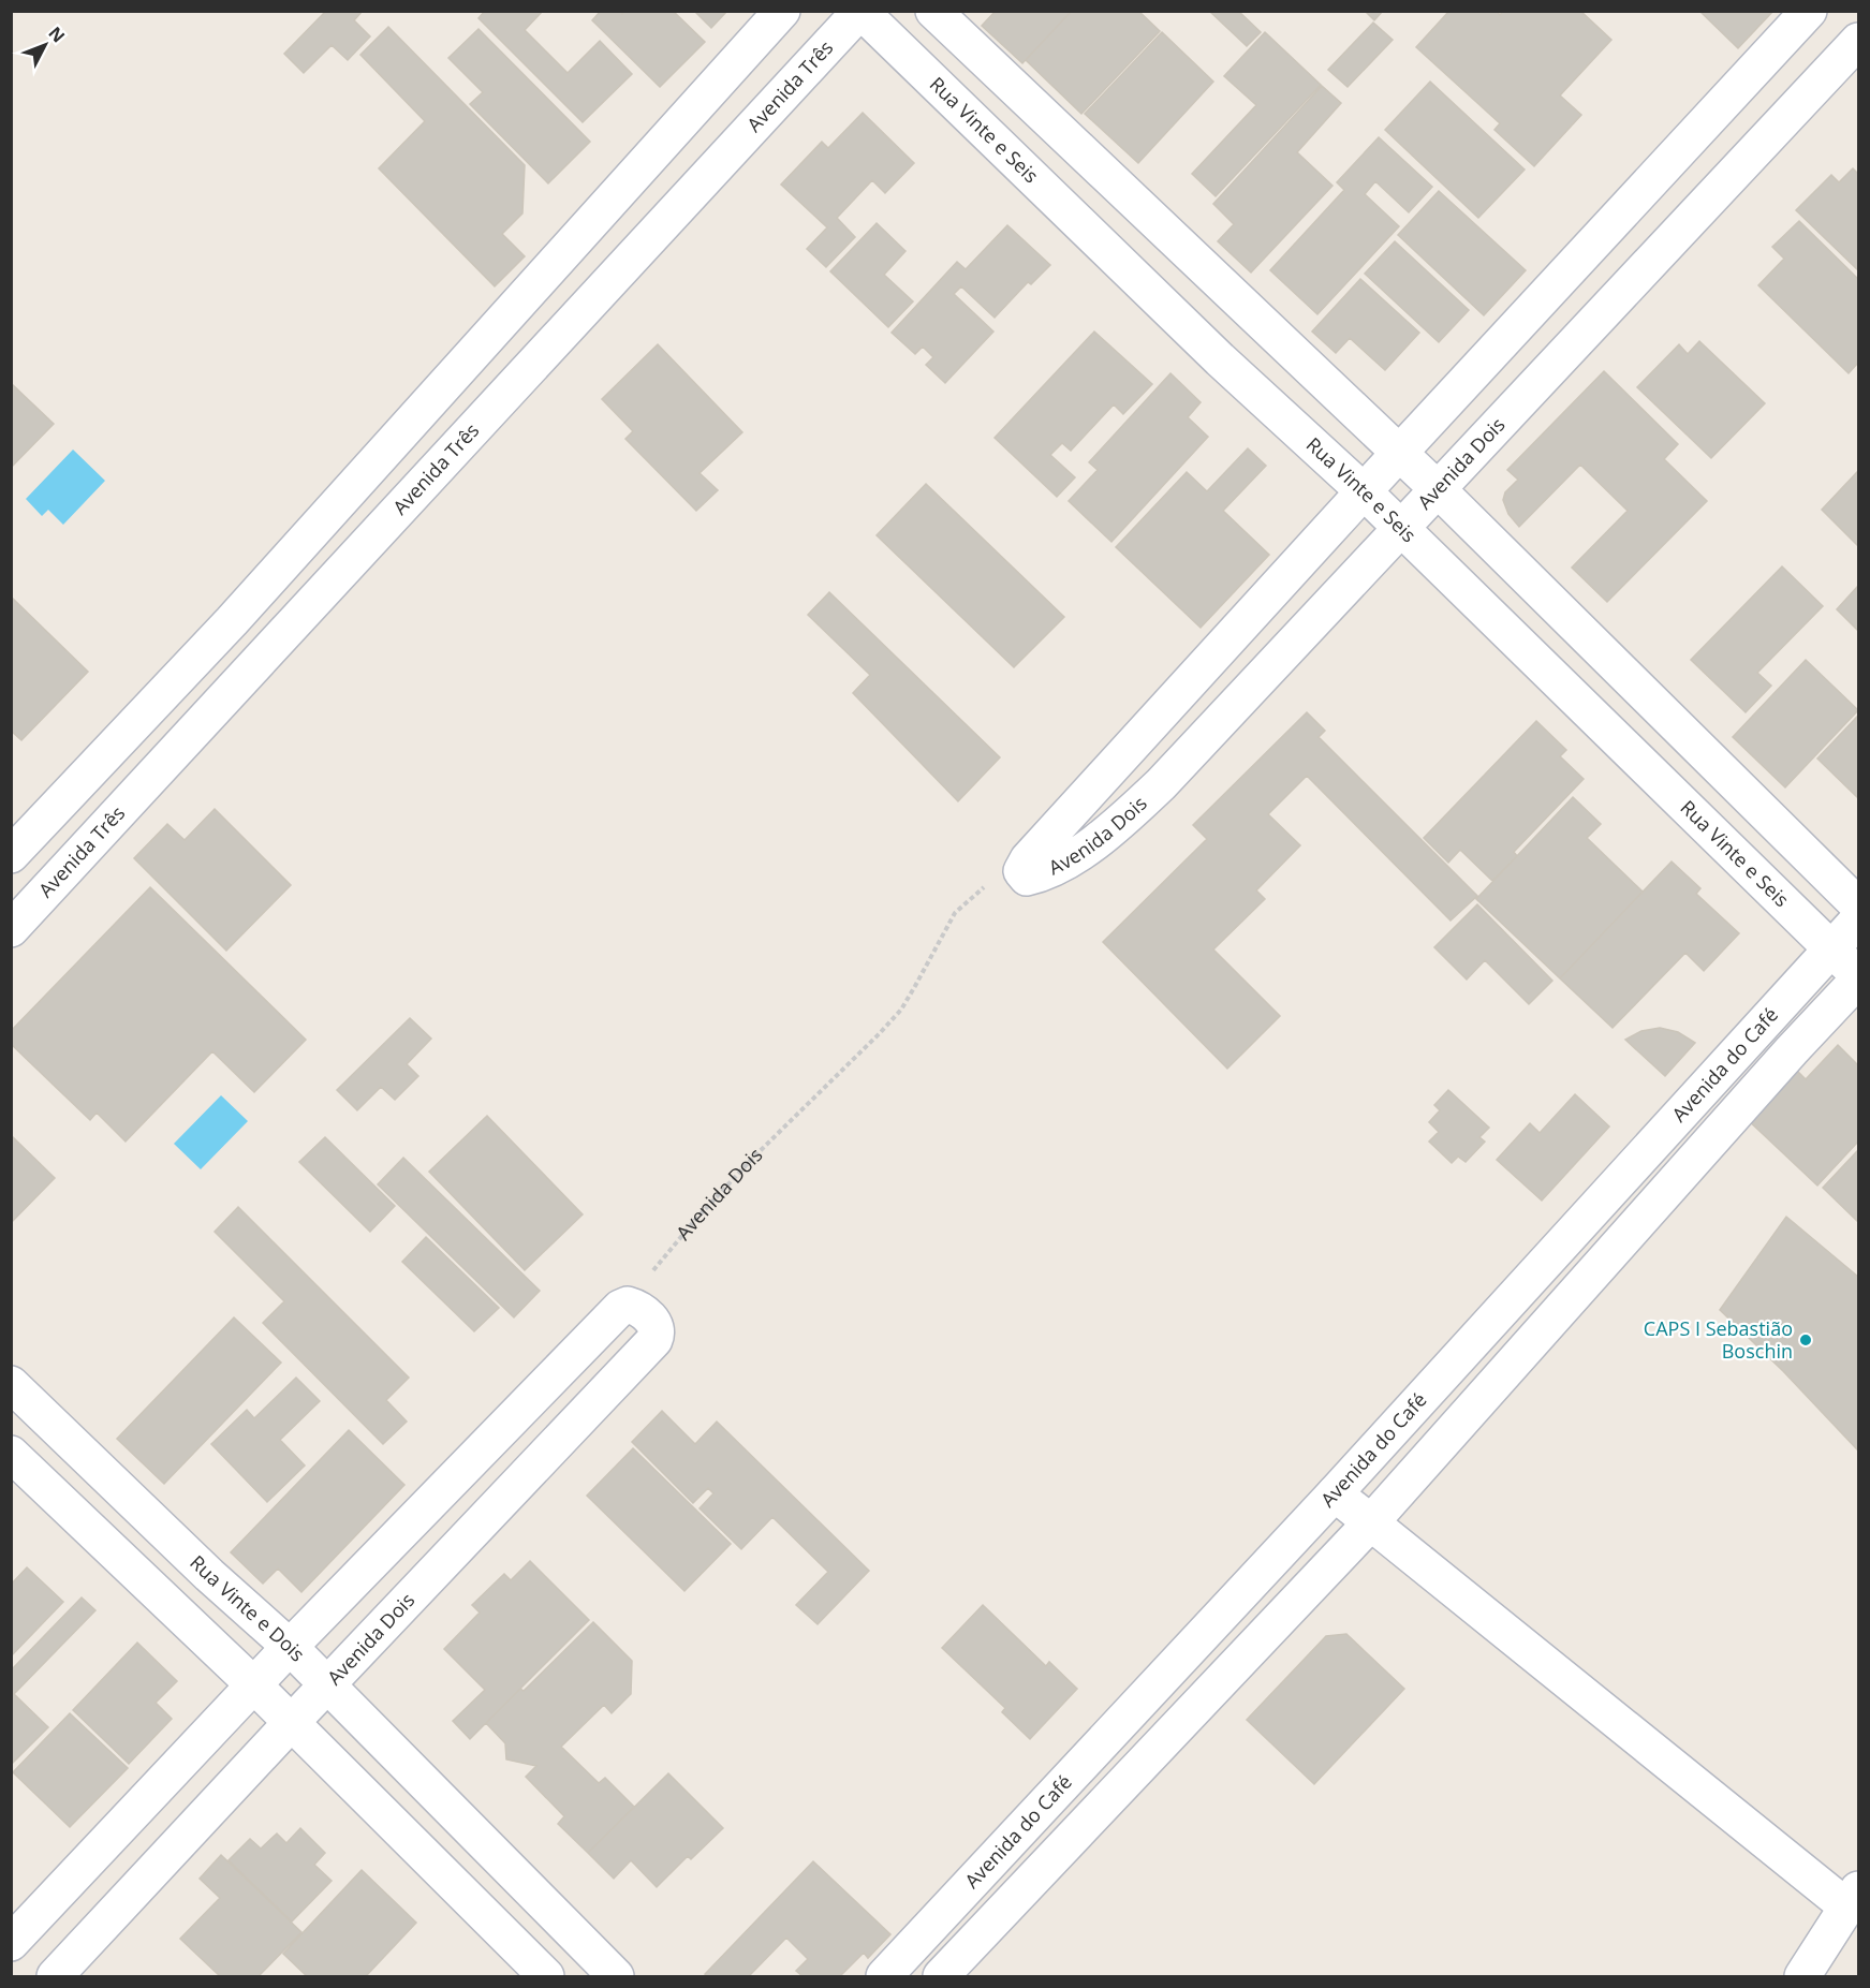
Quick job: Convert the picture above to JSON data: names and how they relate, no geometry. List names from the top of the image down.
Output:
{
  "streets": {
    "street": [
      "Avenida Três",
      "Rua Vinte e Seis",
      "Avenida Dois",
      "Avenida do Café",
      "Rua Vinte e Dois"
    ]
  },
  "crossings": [
    ["Avenida Três", "Rua Vinte e Seis"],
    ["Rua Vinte e Seis", "Avenida Dois"],
    ["Rua Vinte e Seis", "Avenida do Café"],
    ["Avenida Dois", "Rua Vinte e Dois"]
  ],
  "places": ["CAPS I Sebastião Boschin"],
  "north": "top right"
}
